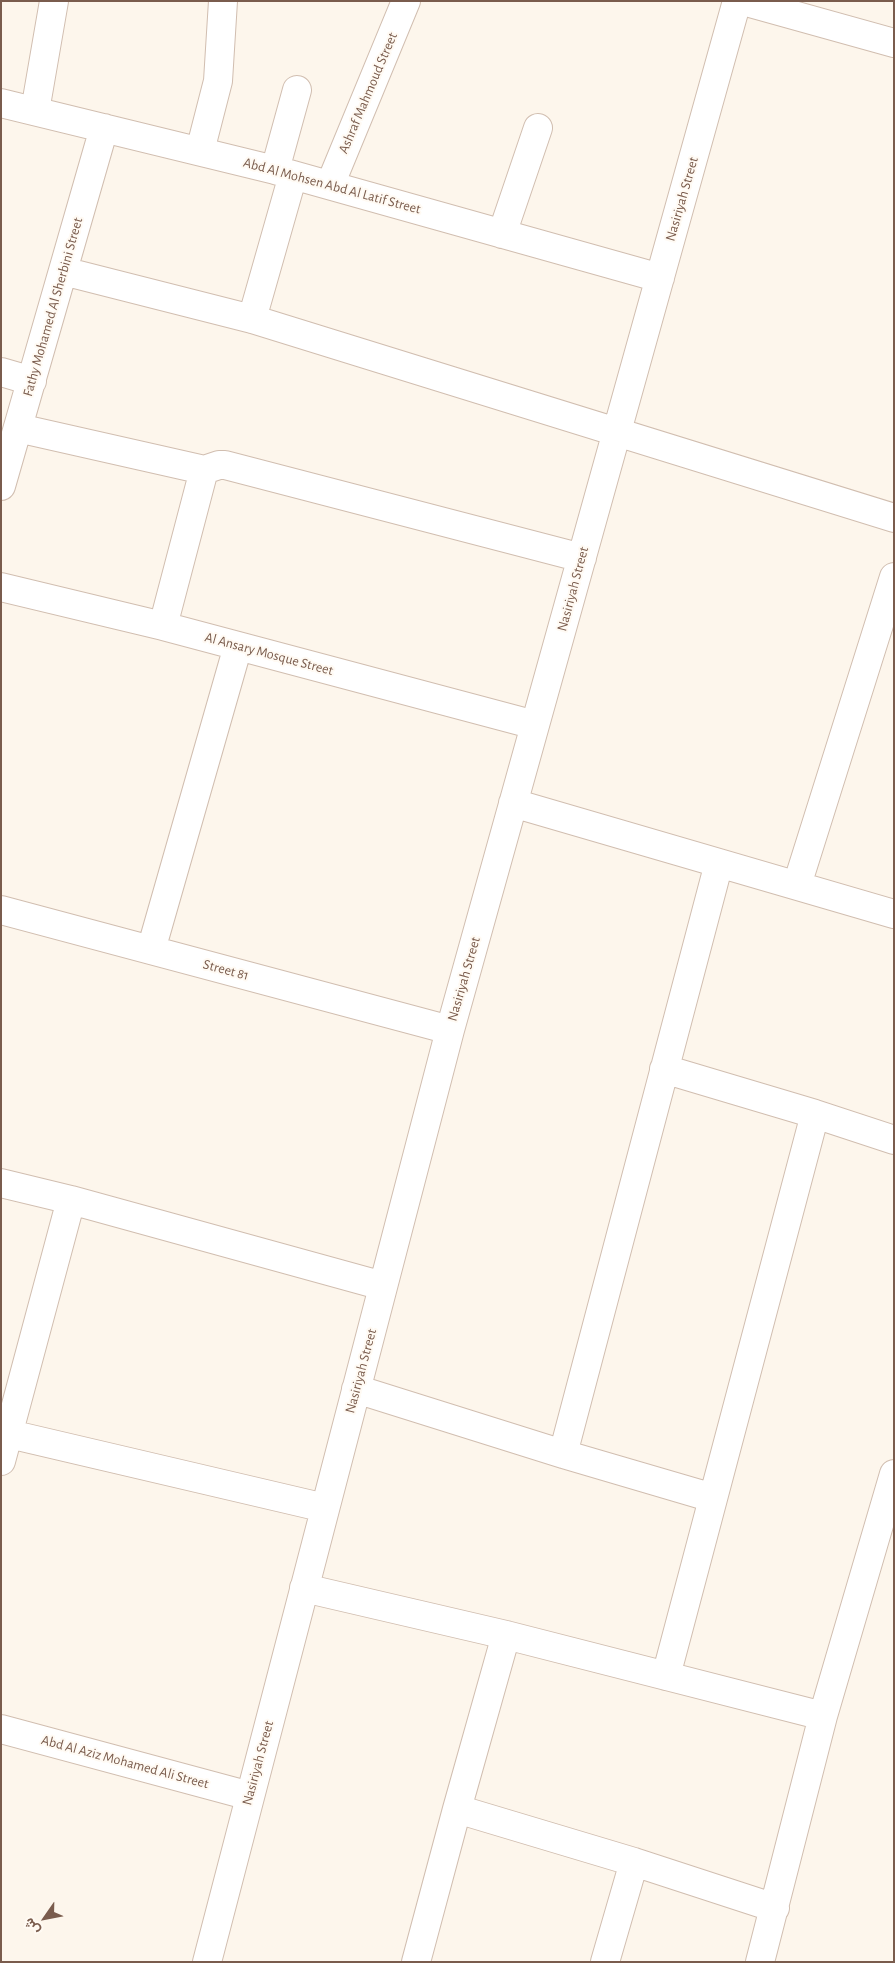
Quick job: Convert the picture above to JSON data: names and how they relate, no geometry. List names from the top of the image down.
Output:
{
  "streets": {
    "street": [
      "Ashraf Mahmoud Street",
      "Abd Al Mohsen Abd Al Latif Street",
      "Nasiriyah Street",
      "Fathy Mohamed Al Sherbini Street",
      "Al Ansary Mosque Street",
      "Street 81",
      "Abd Al Aziz Mohamed Ali Street"
    ]
  },
  "crossings": [
    ["Ashraf Mahmoud Street", "Abd Al Mohsen Abd Al Latif Street"],
    ["Abd Al Mohsen Abd Al Latif Street", "Nasiriyah Street"],
    ["Abd Al Mohsen Abd Al Latif Street", "Fathy Mohamed Al Sherbini Street"],
    ["Nasiriyah Street", "Al Ansary Mosque Street"],
    ["Nasiriyah Street", "Street 81"],
    ["Nasiriyah Street", "Abd Al Aziz Mohamed Ali Street"]
  ],
  "north": "bottom left"
}
